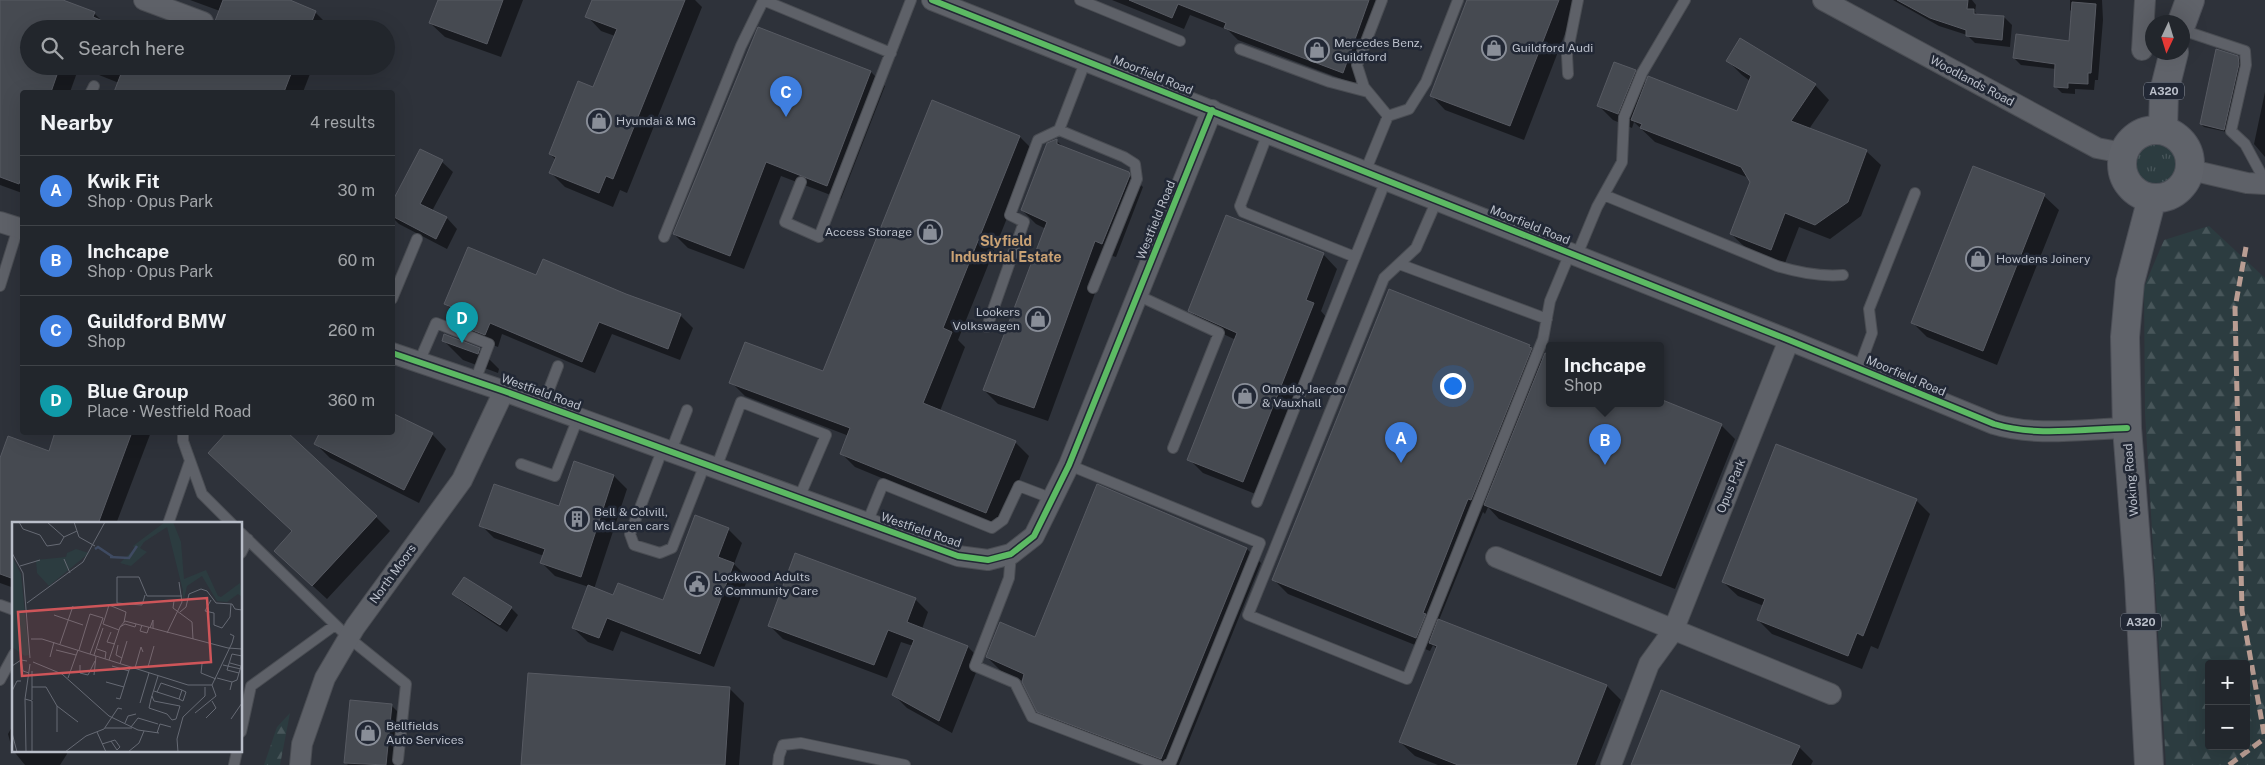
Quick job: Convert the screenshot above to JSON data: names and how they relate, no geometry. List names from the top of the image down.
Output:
{
  "streets": {
    "main road": ["A320", "Woking Road"],
    "street": [
      "Moorfield Road",
      "Woodlands Road",
      "Westfield Road",
      "Opus Park",
      "North Moors"
    ]
  },
  "crossings": [
    ["Moorfield Road", "Westfield Road"],
    ["Moorfield Road", "Woking Road"],
    ["Moorfield Road", "Opus Park"],
    ["Woodlands Road", "A320"],
    ["Woodlands Road", "Woking Road"],
    ["A320", "Woking Road"],
    ["Westfield Road", "North Moors"]
  ],
  "districts": ["Slyfield Industrial Estate"],
  "places": {
    "shop": [
      "Guildford Audi",
      "Mercedes Benz, Guildford",
      "Hyundai & MG",
      "Access Storage",
      "Howdens Joinery",
      "Lookers Volkswagen",
      "Omodo, Jaecoo & Vauxhall",
      "Bellfields Auto Services"
    ],
    "building": ["Bell & Colvill, McLaren cars"],
    "public building": ["Lockwood Adults & Community Care"]
  },
  "north": "bottom",
  "page": {
    "search": "Search here",
    "pins": [
      "C",
      "D",
      "A",
      "B"
    ],
    "heading": ["Nearby", "4 results"],
    "list": [
      {
        "mark": "A",
        "name": "Kwik Fit",
        "note": "Shop · Opus Park",
        "value": "30 m"
      },
      {
        "mark": "B",
        "name": "Inchcape",
        "note": "Shop · Opus Park",
        "value": "60 m"
      },
      {
        "mark": "C",
        "name": "Guildford BMW",
        "note": "Shop",
        "value": "260 m"
      },
      {
        "mark": "D",
        "name": "Blue Group",
        "note": "Place · Westfield Road",
        "value": "360 m"
      }
    ],
    "popup": ["Inchcape", "Shop"],
    "map_buttons": ["+", "−"]
  }
}
